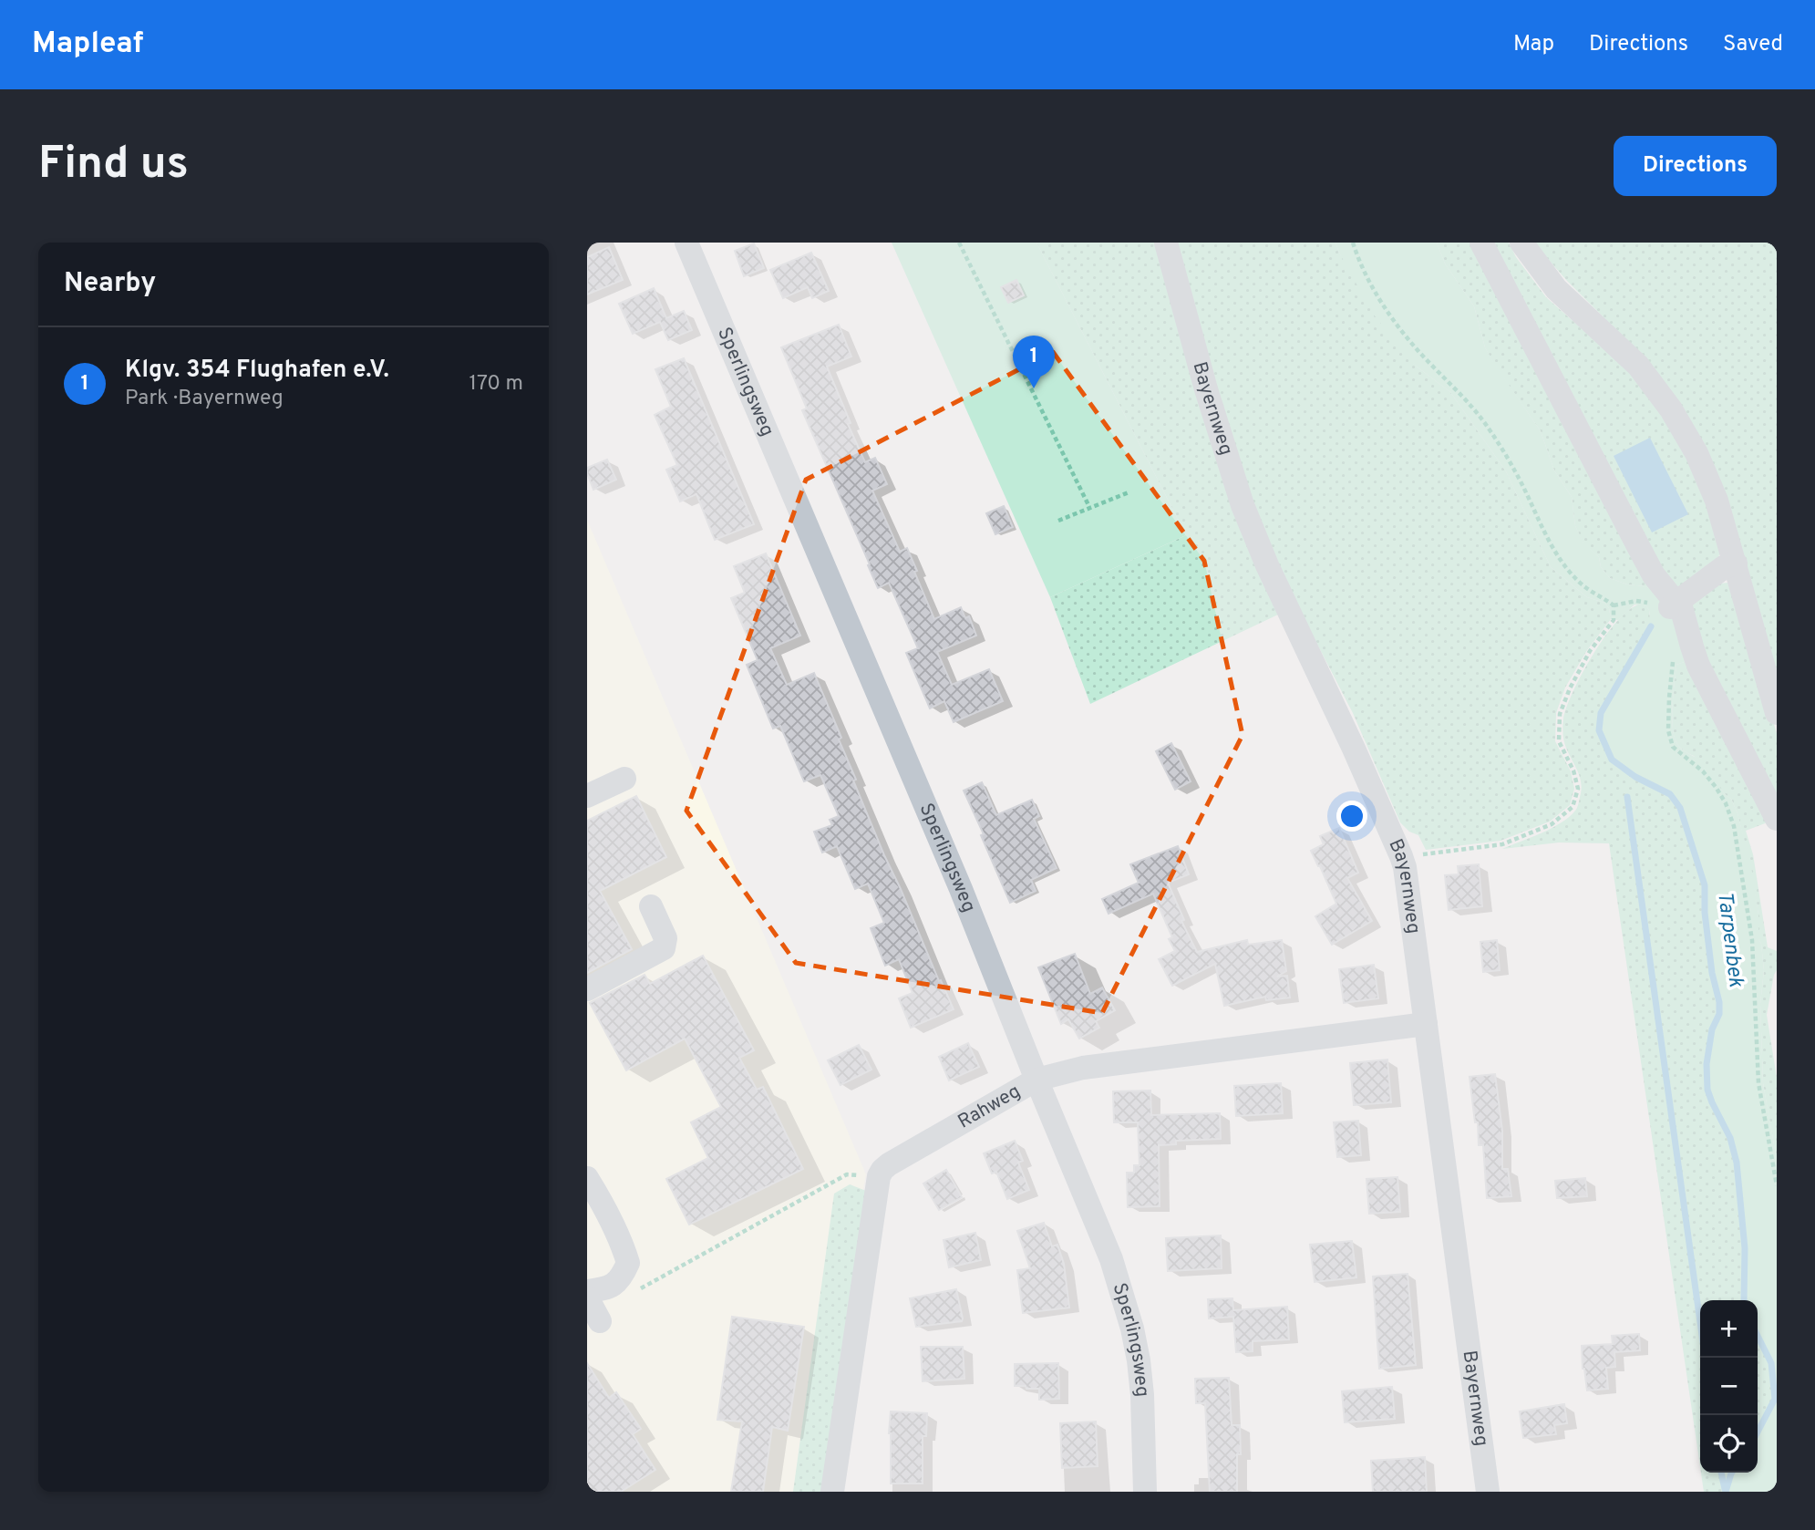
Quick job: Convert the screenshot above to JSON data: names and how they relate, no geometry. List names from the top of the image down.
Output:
{
  "streets": {
    "street": ["Sperlingsweg", "Bayernweg", "Rahweg"]
  },
  "crossings": [
    ["Sperlingsweg", "Rahweg"],
    ["Bayernweg", "Rahweg"]
  ],
  "water": ["Tarpenbek"],
  "page": {
    "header": "Mapleaf",
    "nav": ["Map", "Directions", "Saved"],
    "buttons": "Directions",
    "title": "Find us",
    "heading": "Nearby",
    "list": [
      {
        "mark": "1",
        "name": "Klgv. 354 Flughafen e.V.",
        "note": "Park · Bayernweg",
        "value": "170 m"
      }
    ],
    "pins": "1",
    "map_buttons": ["+", "−"]
  }
}
